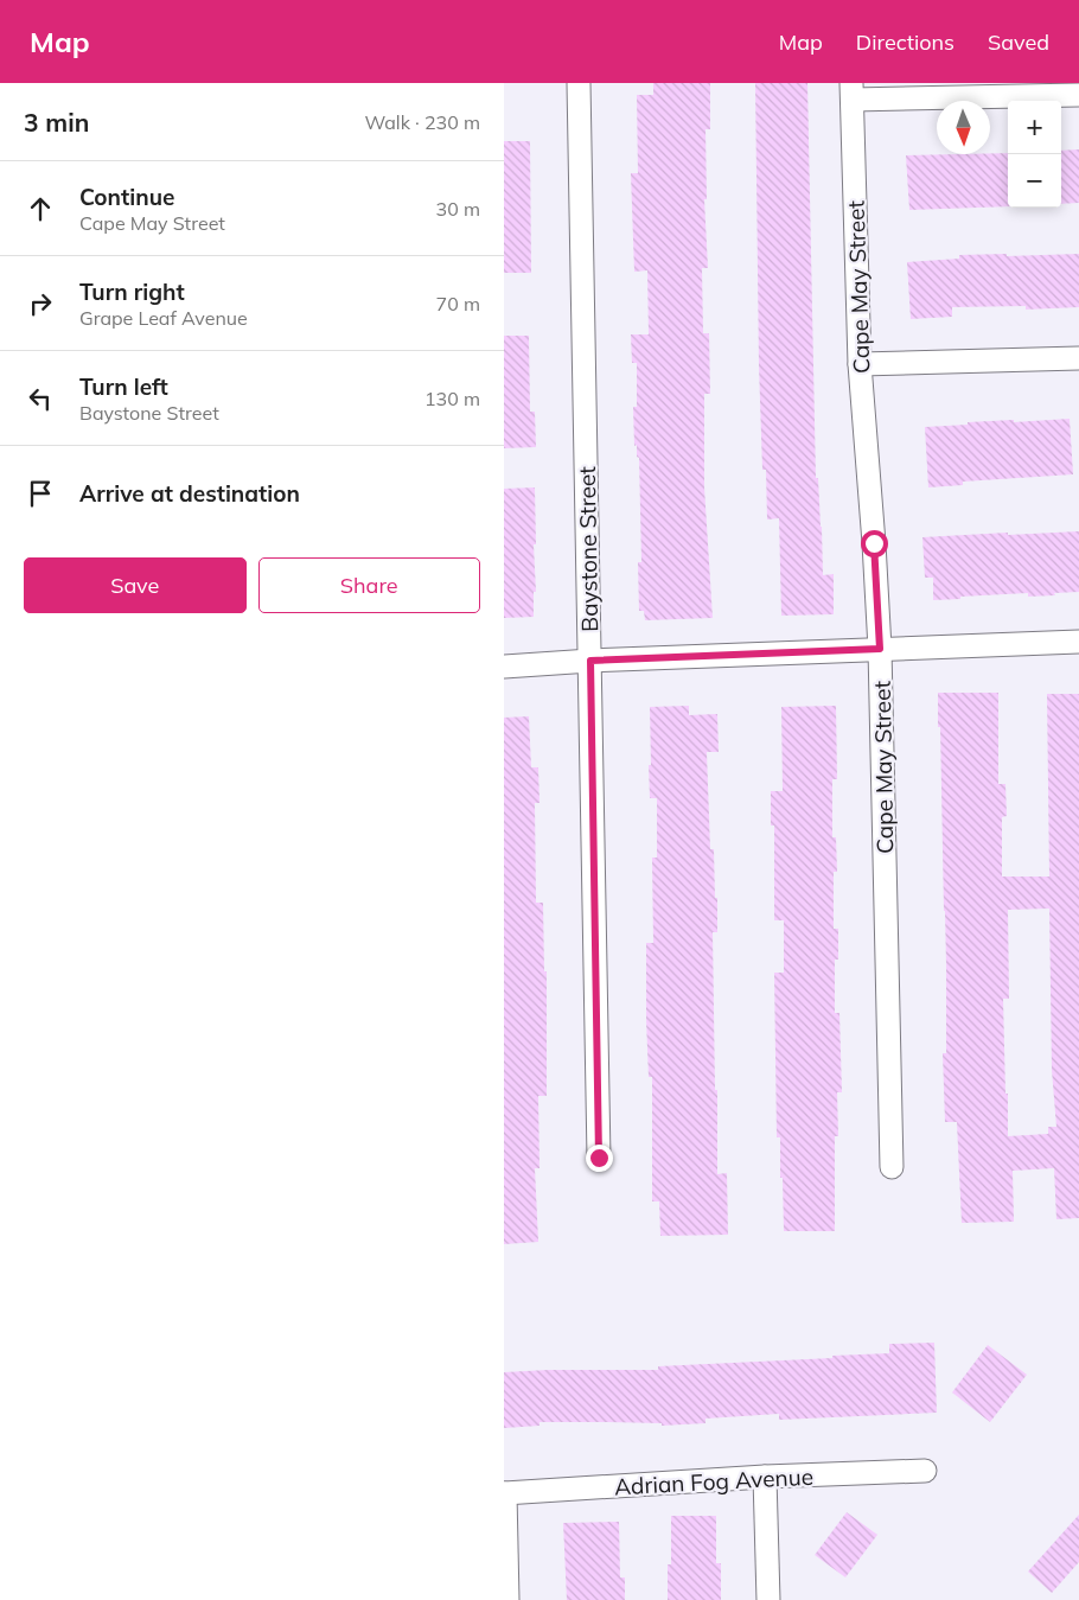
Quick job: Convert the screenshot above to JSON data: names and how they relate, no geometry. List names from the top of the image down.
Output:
{
  "streets": {
    "street": ["Cape May Street", "Baystone Street", "Adrian Fog Avenue"]
  },
  "north": "bottom",
  "page": {
    "header": "Map",
    "nav": ["Map", "Directions", "Saved"],
    "heading": ["3 min", "Walk · 230 m"],
    "map_buttons": ["+", "−"],
    "list": [
      ["Continue", "Cape May Street", "30 m"],
      ["Turn right", "Grape Leaf Avenue", "70 m"],
      ["Turn left", "Baystone Street", "130 m"],
      "Arrive at destination"
    ],
    "buttons": ["Save", "Share"]
  }
}
